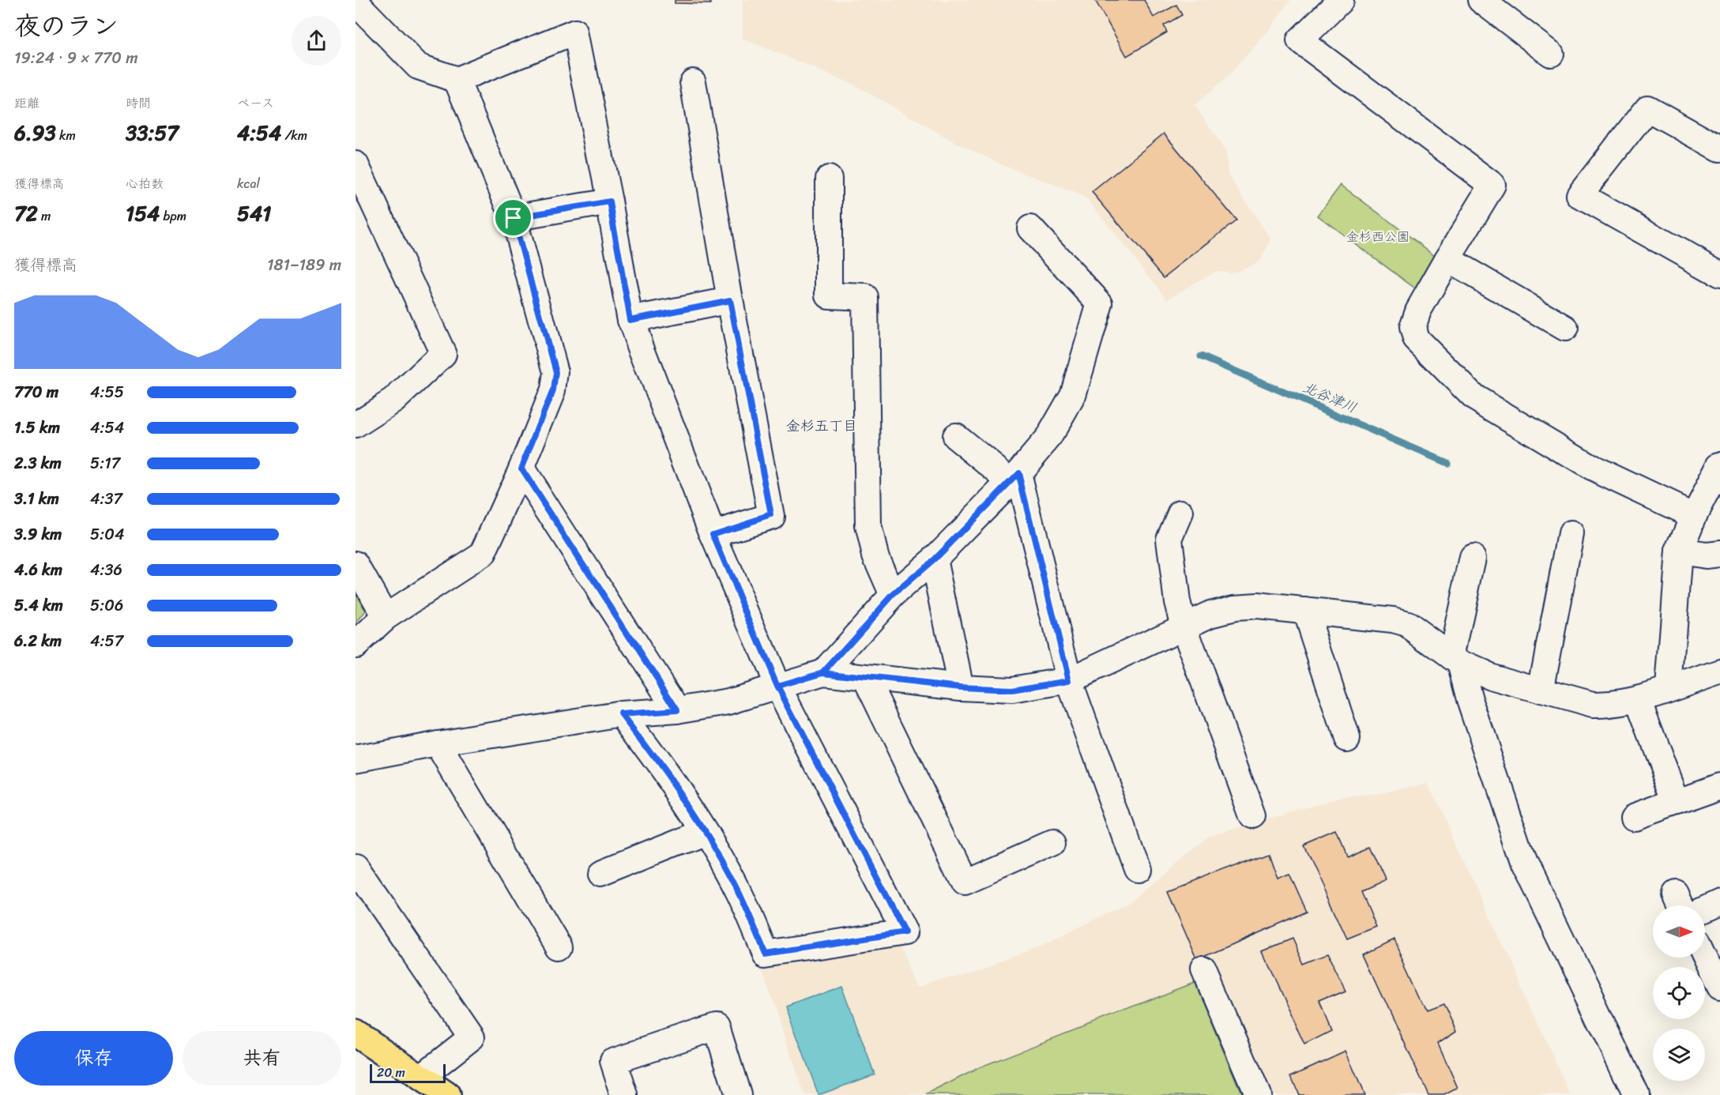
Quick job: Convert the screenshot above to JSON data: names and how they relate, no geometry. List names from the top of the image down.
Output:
{
  "districts": ["金杉五丁目"],
  "water": ["北谷津川"],
  "parks": ["金杉西公園"],
  "scale_bar": "20 m",
  "north": "right",
  "page": {
    "heading": ["夜のラン", "19:24 · 9 × 770 m"],
    "stats": [
      ["距離", "6.93 km"],
      ["時間", "33:57"],
      ["ペース", "4:54 /km"],
      ["獲得標高", "72 m"],
      ["心拍数", "154 bpm"],
      ["kcal", "541"]
    ],
    "chart": ["獲得標高", "181–189 m"],
    "list": [
      {
        "name": "770 m",
        "note": "4:55"
      },
      {
        "name": "1.5 km",
        "note": "4:54"
      },
      {
        "name": "2.3 km",
        "note": "5:17"
      },
      {
        "name": "3.1 km",
        "note": "4:37"
      },
      {
        "name": "3.9 km",
        "note": "5:04"
      },
      {
        "name": "4.6 km",
        "note": "4:36"
      },
      {
        "name": "5.4 km",
        "note": "5:06"
      },
      {
        "name": "6.2 km",
        "note": "4:57"
      }
    ],
    "buttons": ["保存", "共有"],
    "scale": "20 m"
  }
}
